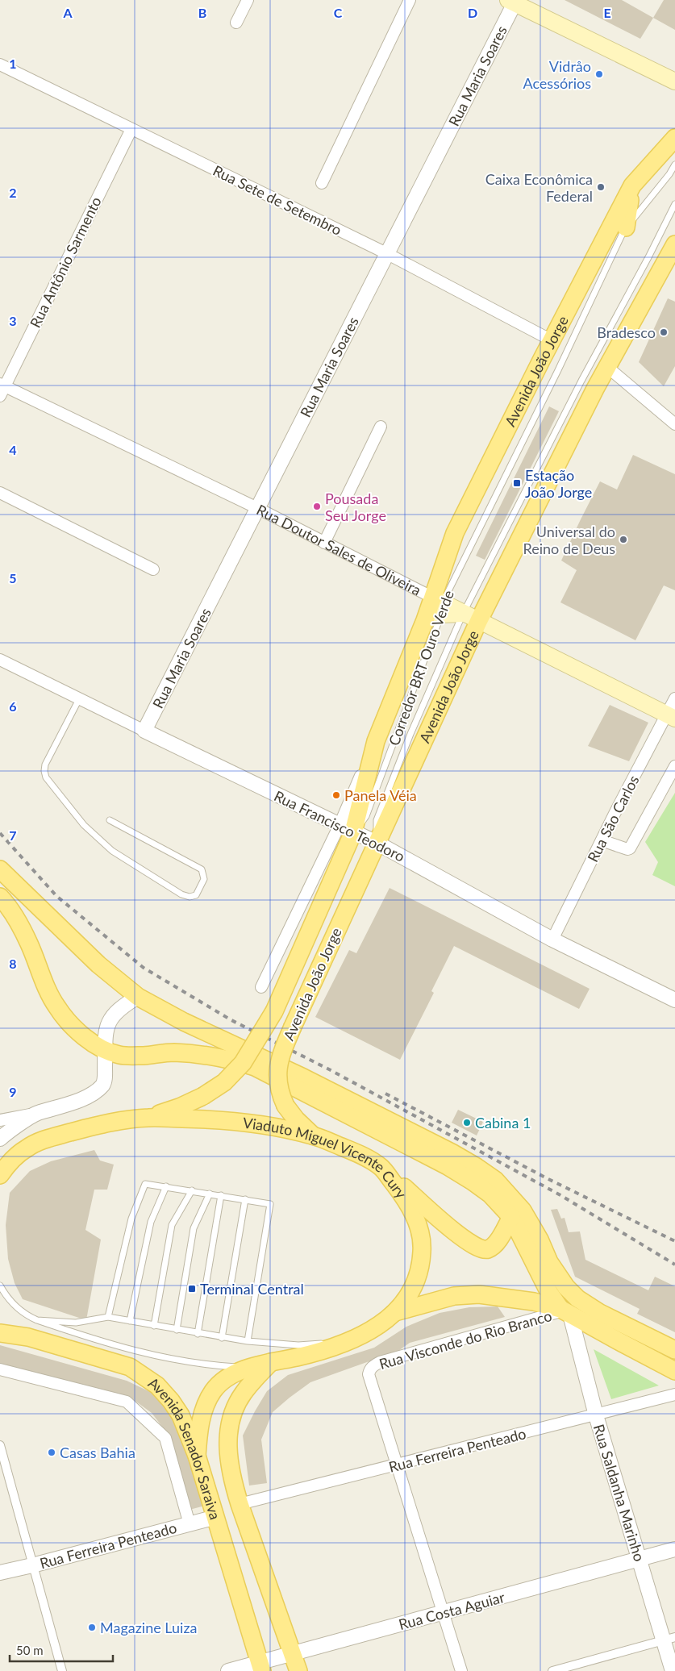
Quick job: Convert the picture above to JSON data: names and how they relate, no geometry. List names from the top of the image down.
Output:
{
  "streets": {
    "main road": [
      "Avenida João Jorge",
      "Rua Doutor Sales de Oliveira",
      "Viaduto Miguel Vicente Cury",
      "Avenida Senador Saraiva"
    ],
    "street": [
      "Rua Maria Soares",
      "Rua Sete de Setembro",
      "Rua Antônio Sarmento",
      "Rua São Carlos",
      "Rua Francisco Teodoro",
      "Rua Visconde do Rio Branco",
      "Rua Ferreira Penteado",
      "Rua Saldanha Marinho",
      "Rua Costa Aguiar"
    ],
    "lane": ["Corredor BRT Ouro Verde"]
  },
  "crossings": [
    ["Rua Maria Soares", "Rua Sete de Setembro"],
    ["Rua Maria Soares", "Rua Doutor Sales de Oliveira"],
    ["Rua Maria Soares", "Rua Francisco Teodoro"],
    ["Rua Sete de Setembro", "Rua Antônio Sarmento"],
    ["Rua Sete de Setembro", "Avenida João Jorge"],
    ["Rua Antônio Sarmento", "Rua Doutor Sales de Oliveira"],
    ["Avenida João Jorge", "Rua Doutor Sales de Oliveira"],
    ["Avenida João Jorge", "Corredor BRT Ouro Verde"],
    ["Avenida João Jorge", "Rua Francisco Teodoro"],
    ["Avenida João Jorge", "Viaduto Miguel Vicente Cury"],
    ["Rua Doutor Sales de Oliveira", "Corredor BRT Ouro Verde"],
    ["Rua Doutor Sales de Oliveira", "Rua São Carlos"],
    ["Corredor BRT Ouro Verde", "Rua Francisco Teodoro"],
    ["Rua São Carlos", "Rua Francisco Teodoro"],
    ["Viaduto Miguel Vicente Cury", "Avenida Senador Saraiva"],
    ["Rua Visconde do Rio Branco", "Rua Ferreira Penteado"],
    ["Rua Visconde do Rio Branco", "Rua Saldanha Marinho"],
    ["Rua Visconde do Rio Branco", "Rua Costa Aguiar"],
    ["Rua Ferreira Penteado", "Avenida Senador Saraiva"],
    ["Rua Ferreira Penteado", "Rua Saldanha Marinho"],
    ["Avenida Senador Saraiva", "Rua Costa Aguiar"],
    ["Rua Saldanha Marinho", "Rua Costa Aguiar"]
  ],
  "places": {
    "other": [
      "Vidråo Acessórios",
      "Caixa Econômica Federal",
      "Bradesco",
      "Pousada Seu Jorge",
      "Universal do Reino de Deus",
      "Panela Véia",
      "Cabina 1",
      "Casas Bahia",
      "Magazine Luiza"
    ],
    "transit": ["Estação João Jorge", "Terminal Central"]
  },
  "scale_bar": "50 m",
  "grid": {
    "columns": [
      "A",
      "B",
      "C",
      "D",
      "E"
    ],
    "rows": [
      "1",
      "2",
      "3",
      "4",
      "5",
      "6",
      "7",
      "8",
      "9"
    ]
  }
}
